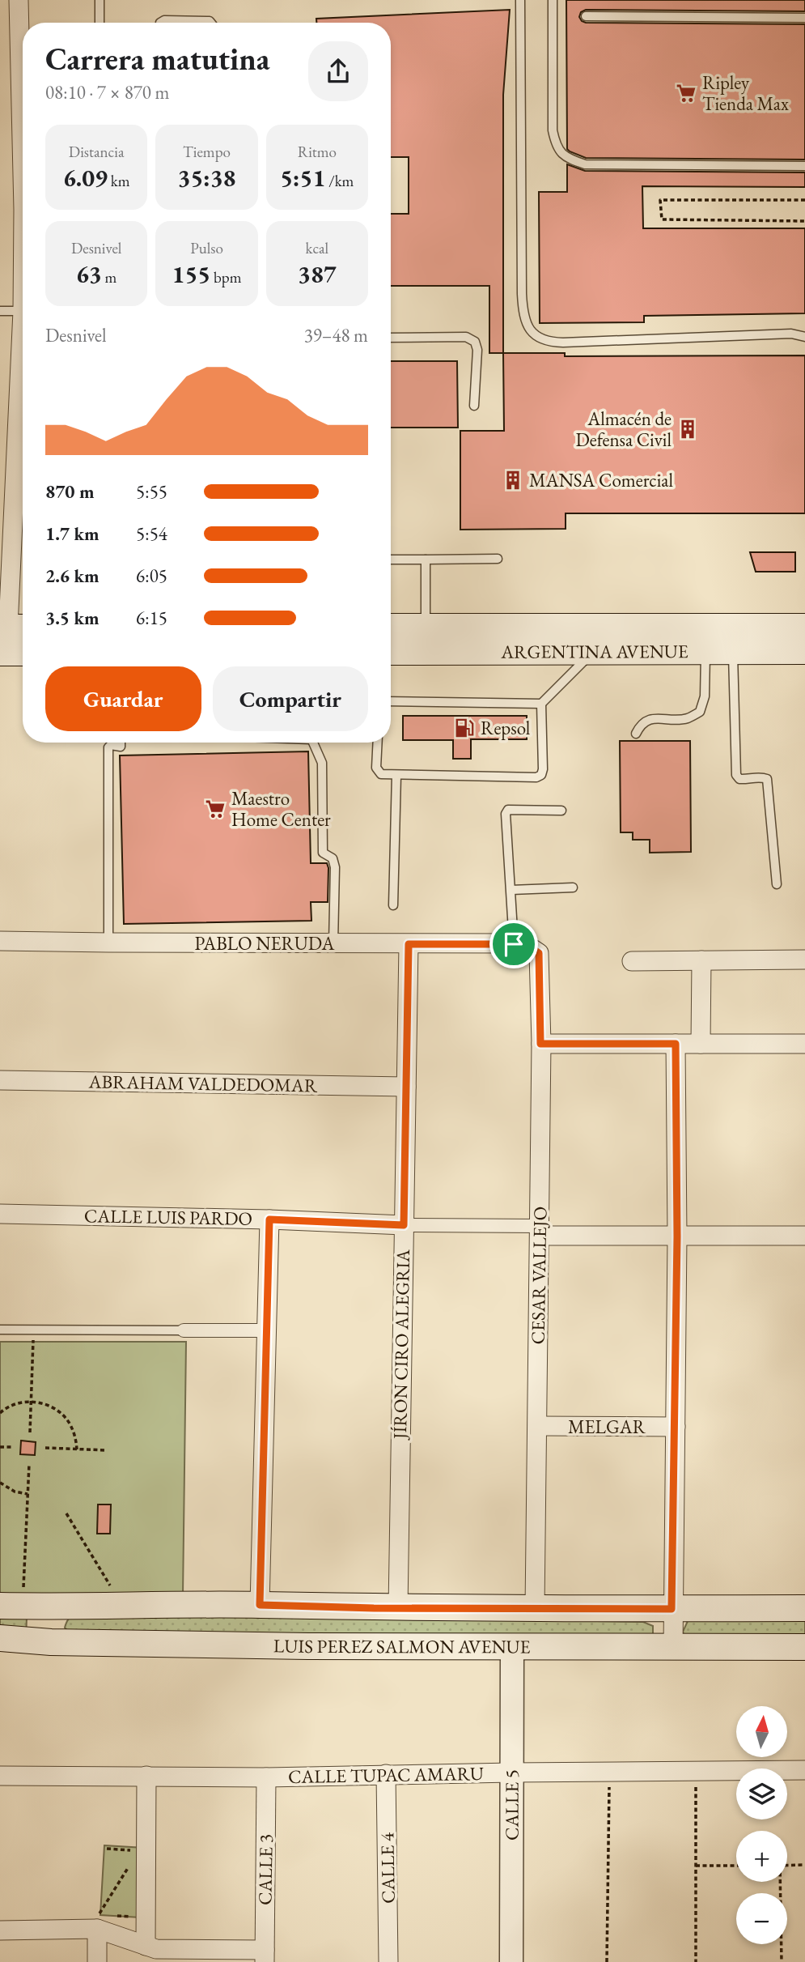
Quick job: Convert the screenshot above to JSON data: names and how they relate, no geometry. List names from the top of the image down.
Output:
{
  "streets": {
    "main road": ["ARGENTINA AVENUE", "LUIS PEREZ SALMON AVENUE"],
    "street": [
      "PABLO NERUDA",
      "ABRAHAM VALDEDOMAR",
      "CALLE LUIS PARDO",
      "CESAR VALLEJO",
      "JÍRON CIRO ALEGRIA",
      "MELGAR",
      "CALLE TUPAC AMARU",
      "CALLE 5",
      "CALLE 4",
      "CALLE 3"
    ]
  },
  "crossings": [
    ["PABLO NERUDA", "CESAR VALLEJO"],
    ["PABLO NERUDA", "JÍRON CIRO ALEGRIA"],
    ["ABRAHAM VALDEDOMAR", "JÍRON CIRO ALEGRIA"],
    ["CALLE LUIS PARDO", "CESAR VALLEJO"],
    ["CALLE LUIS PARDO", "JÍRON CIRO ALEGRIA"],
    ["CESAR VALLEJO", "MELGAR"],
    ["LUIS PEREZ SALMON AVENUE", "CALLE 5"],
    ["CALLE TUPAC AMARU", "CALLE 5"],
    ["CALLE TUPAC AMARU", "CALLE 4"],
    ["CALLE TUPAC AMARU", "CALLE 3"]
  ],
  "places": {
    "supermarket": ["Ripley Tienda Max", "Maestro Home Center"],
    "building": ["Almacén de Defensa Civil", "MANSA Comercial"],
    "fuel station": ["Repsol"]
  },
  "north": "top",
  "page": {
    "heading": ["Carrera matutina", "08:10 · 7 × 870 m"],
    "stats": [
      ["Distancia", "6.09 km"],
      ["Tiempo", "35:38"],
      ["Ritmo", "5:51 /km"],
      ["Desnivel", "63 m"],
      ["Pulso", "155 bpm"],
      ["kcal", "387"]
    ],
    "chart": ["Desnivel", "39–48 m"],
    "list": [
      {
        "name": "870 m",
        "note": "5:55"
      },
      {
        "name": "1.7 km",
        "note": "5:54"
      },
      {
        "name": "2.6 km",
        "note": "6:05"
      },
      {
        "name": "3.5 km",
        "note": "6:15"
      }
    ],
    "buttons": ["Guardar", "Compartir"],
    "map_buttons": ["+", "−"]
  }
}
